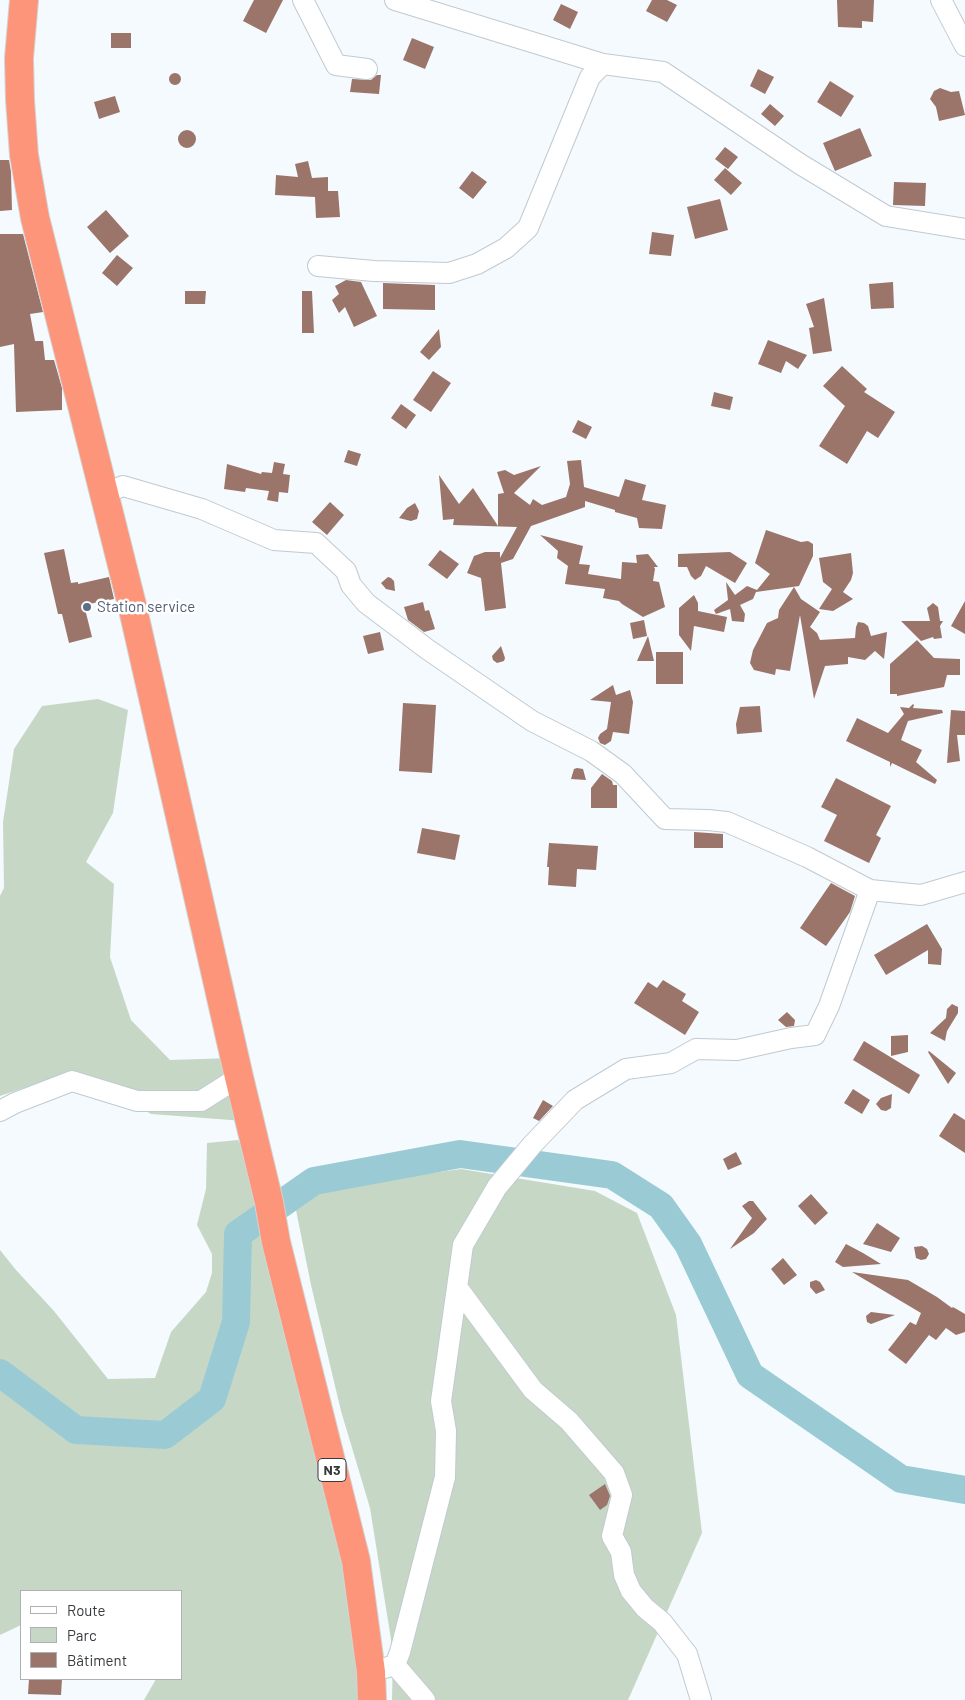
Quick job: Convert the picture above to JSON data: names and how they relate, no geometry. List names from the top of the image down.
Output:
{
  "streets": {
    "highway": ["N3"]
  },
  "places": ["Station service"],
  "legend": ["Route", "Parc", "Bâtiment"]
}
